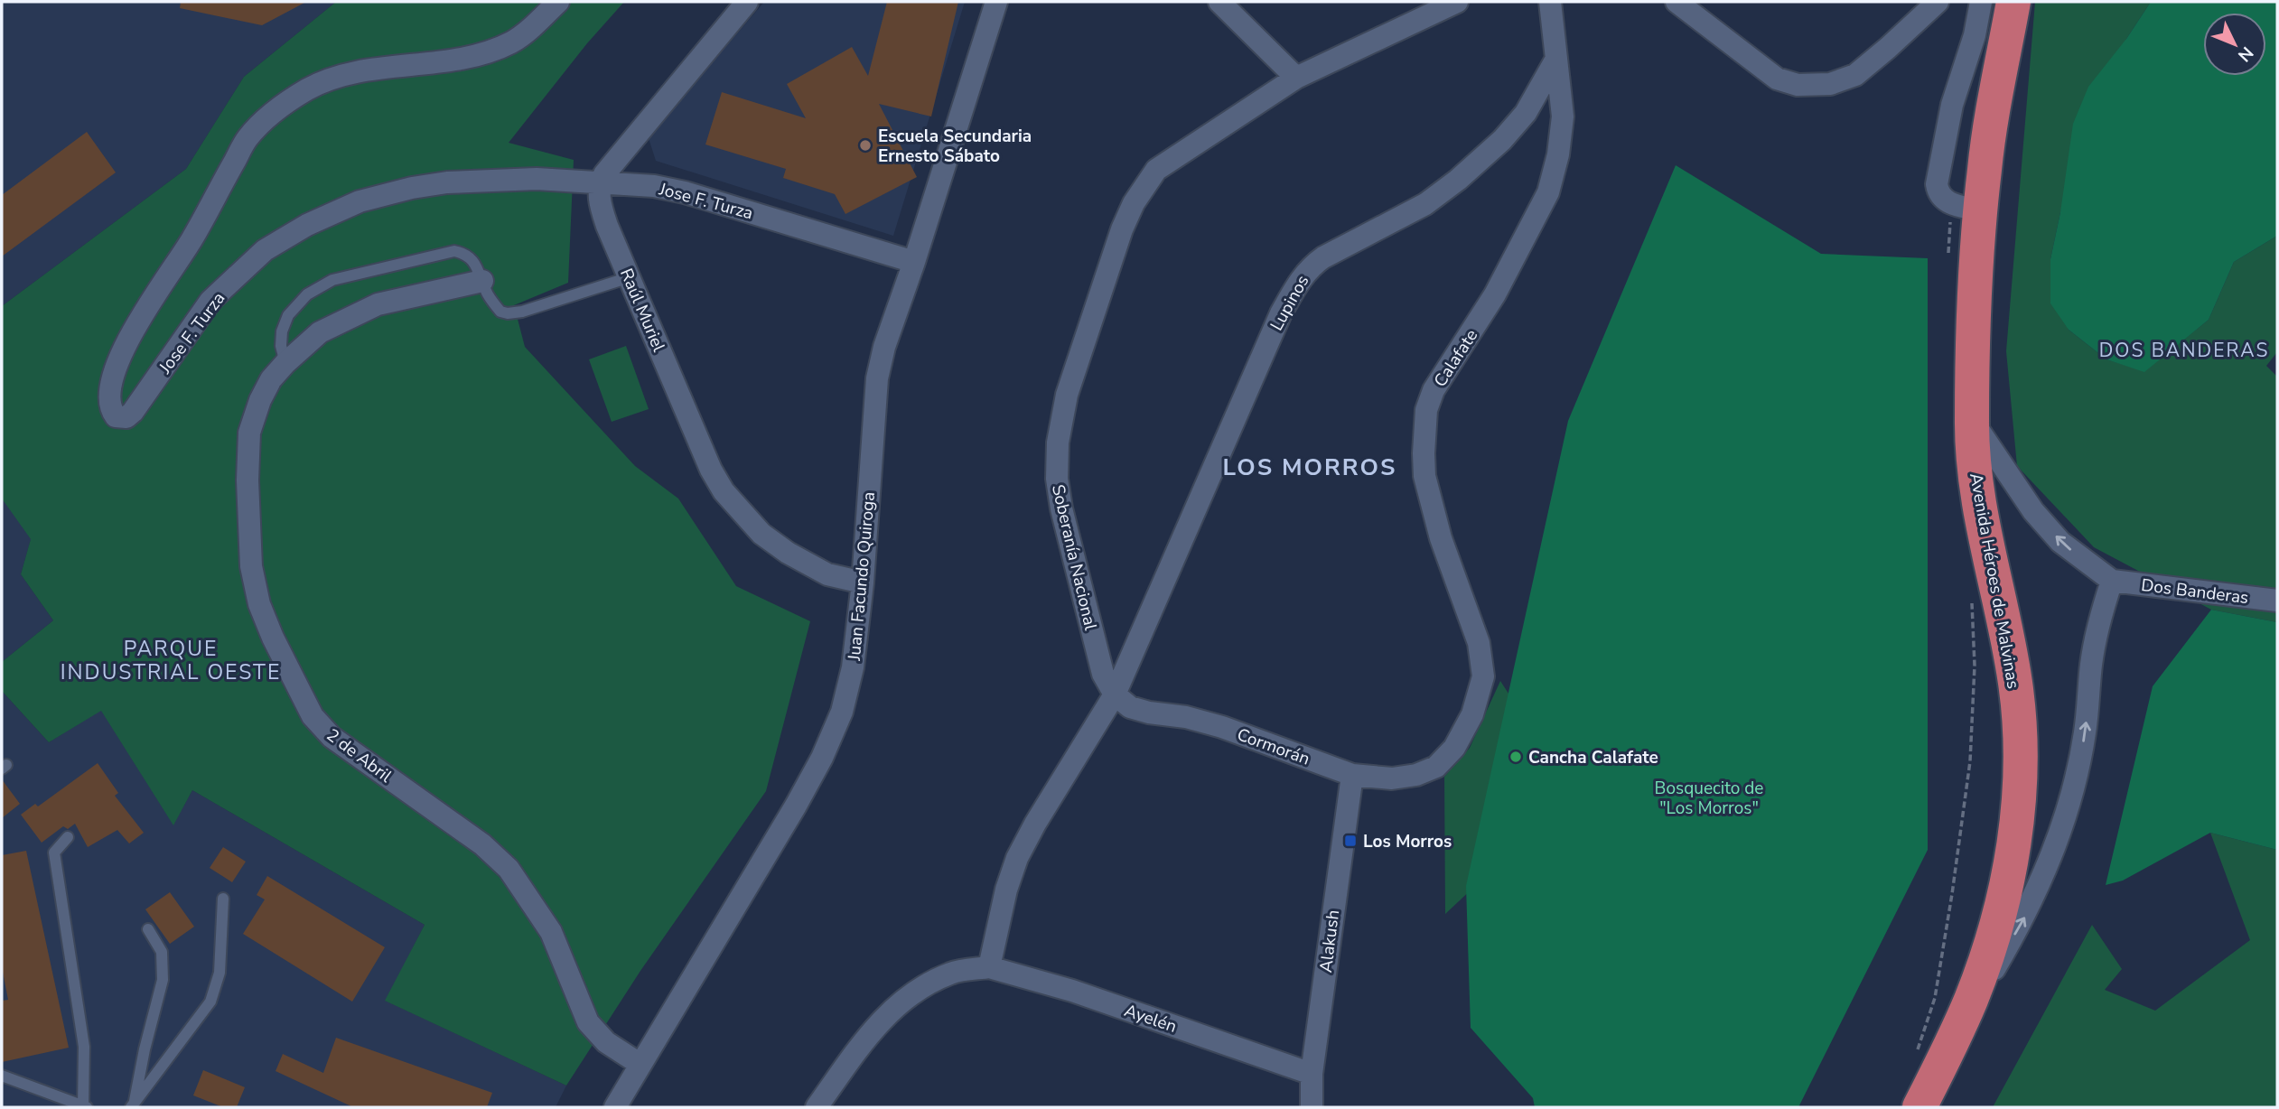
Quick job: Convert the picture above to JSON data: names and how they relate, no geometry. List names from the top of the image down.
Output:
{
  "streets": {
    "highway": ["Avenida Héroes de Malvinas"],
    "street": [
      "Jose F. Turza",
      "Lupinos",
      "Raúl Muriel",
      "Calafate",
      "Soberanía Nacional",
      "Juan Facundo Quiroga",
      "Dos Banderas",
      "Cormorán",
      "2 de Abril",
      "Alakush",
      "Ayelén"
    ]
  },
  "crossings": [
    ["Jose F. Turza", "Raúl Muriel"],
    ["Jose F. Turza", "Juan Facundo Quiroga"],
    ["Lupinos", "Calafate"],
    ["Lupinos", "Soberanía Nacional"],
    ["Lupinos", "Cormorán"],
    ["Raúl Muriel", "Juan Facundo Quiroga"],
    ["Calafate", "Cormorán"],
    ["Soberanía Nacional", "Cormorán"],
    ["Juan Facundo Quiroga", "2 de Abril"],
    ["Cormorán", "Alakush"],
    ["Alakush", "Ayelén"]
  ],
  "districts": ["DOS BANDERAS", "LOS MORROS", "PARQUE INDUSTRIAL OESTE"],
  "parks": ["Bosquecito de \"Los Morros\""],
  "places": {
    "other": ["Escuela Secundaria Ernesto Sábato", "Cancha Calafate"],
    "transit": ["Los Morros"]
  },
  "north": "bottom right"
}
